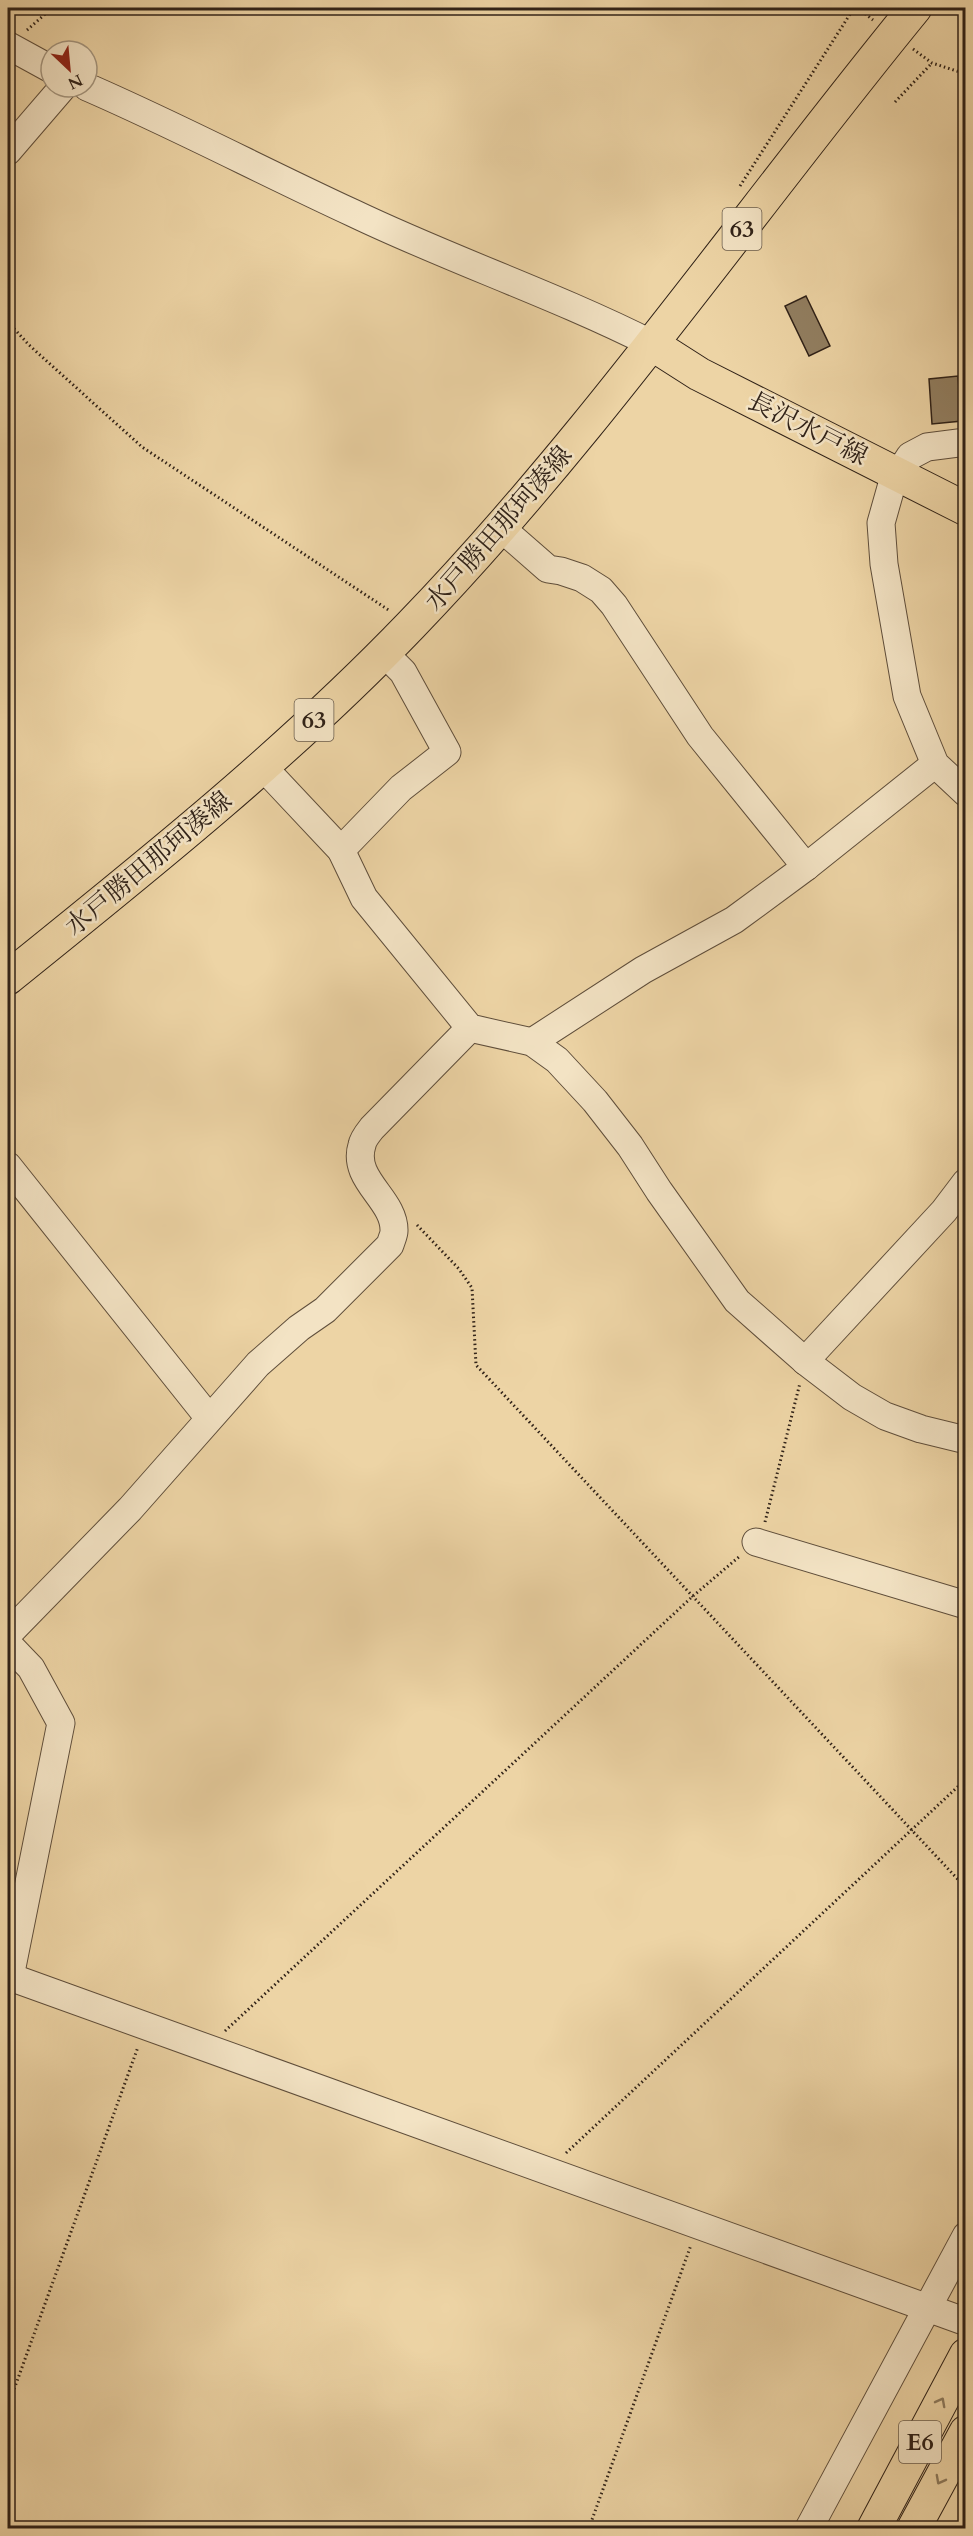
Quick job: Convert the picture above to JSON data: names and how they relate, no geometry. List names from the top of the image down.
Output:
{
  "streets": {
    "main road": [
      "63",
      "長沢水戸線",
      "水戸勝田那珂湊線",
      "E6"
    ]
  },
  "crossings": [
    ["長沢水戸線", "水戸勝田那珂湊線"]
  ],
  "north": "bottom right"
}
